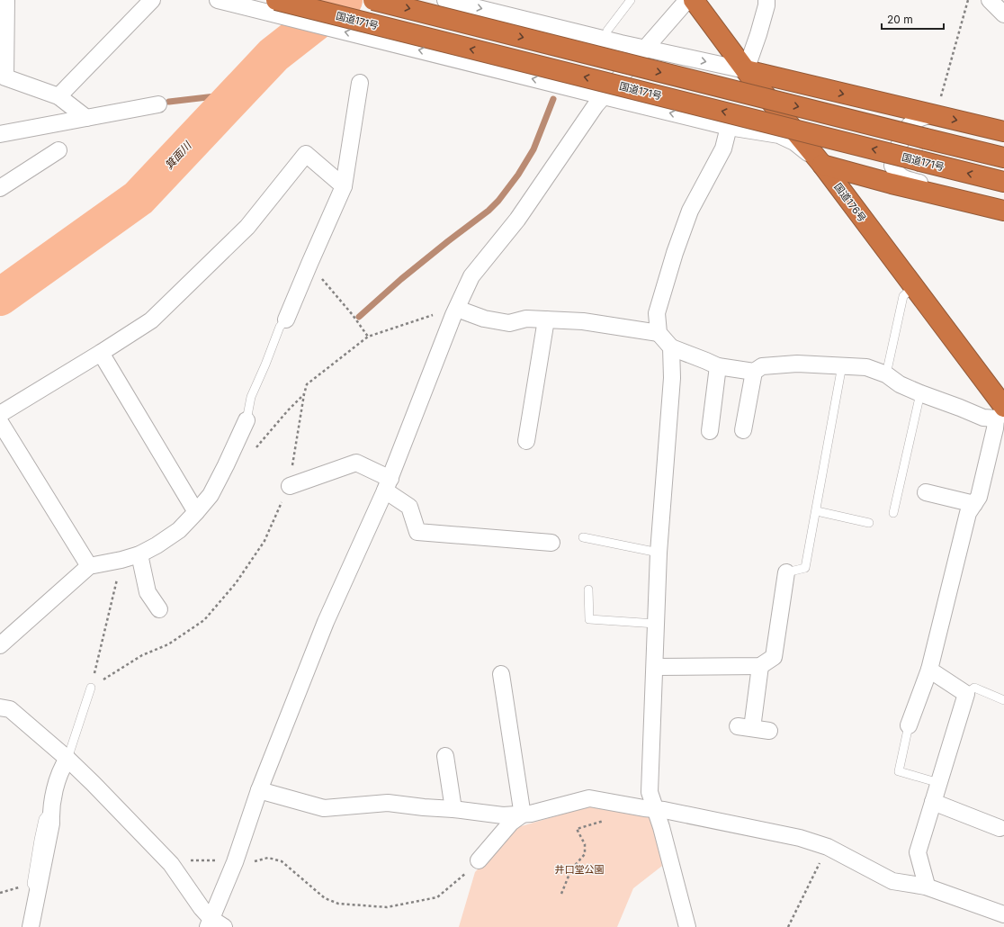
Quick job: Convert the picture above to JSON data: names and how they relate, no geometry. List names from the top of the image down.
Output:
{
  "streets": {
    "highway": ["国道171号", "国道176号"]
  },
  "water": ["箕面川"],
  "parks": ["井口堂公園"],
  "scale_bar": "20 m"
}
